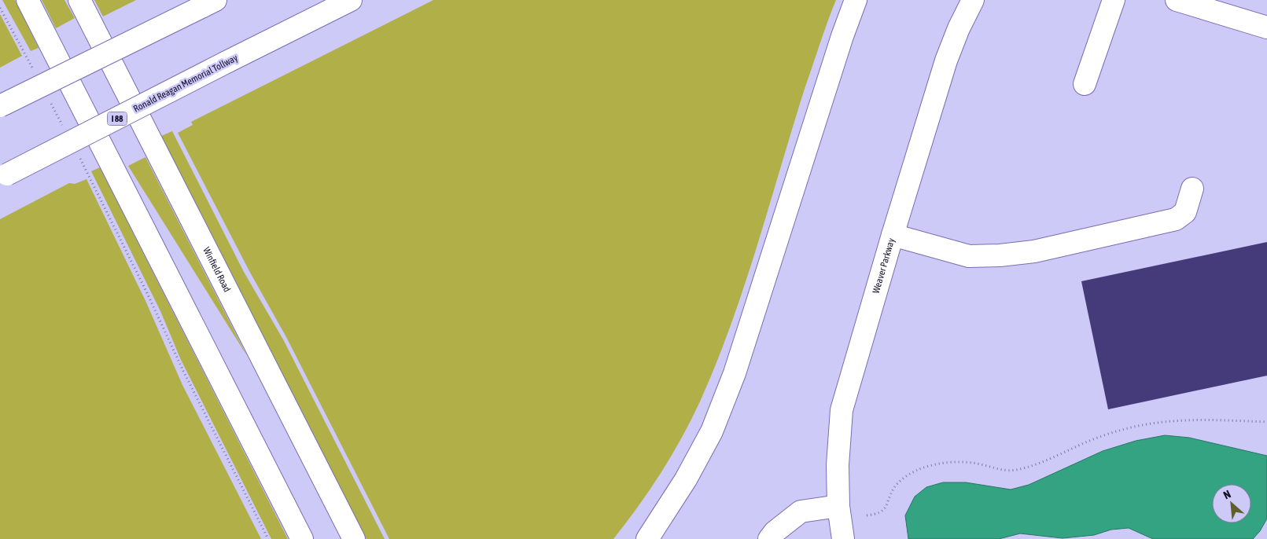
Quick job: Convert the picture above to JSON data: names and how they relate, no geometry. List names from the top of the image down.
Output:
{
  "streets": {
    "main road": [
      "Ronald Reagan Memorial Tollway",
      "I 88",
      "Weaver Parkway",
      "Winfield Road"
    ]
  },
  "north": "top left"
}
